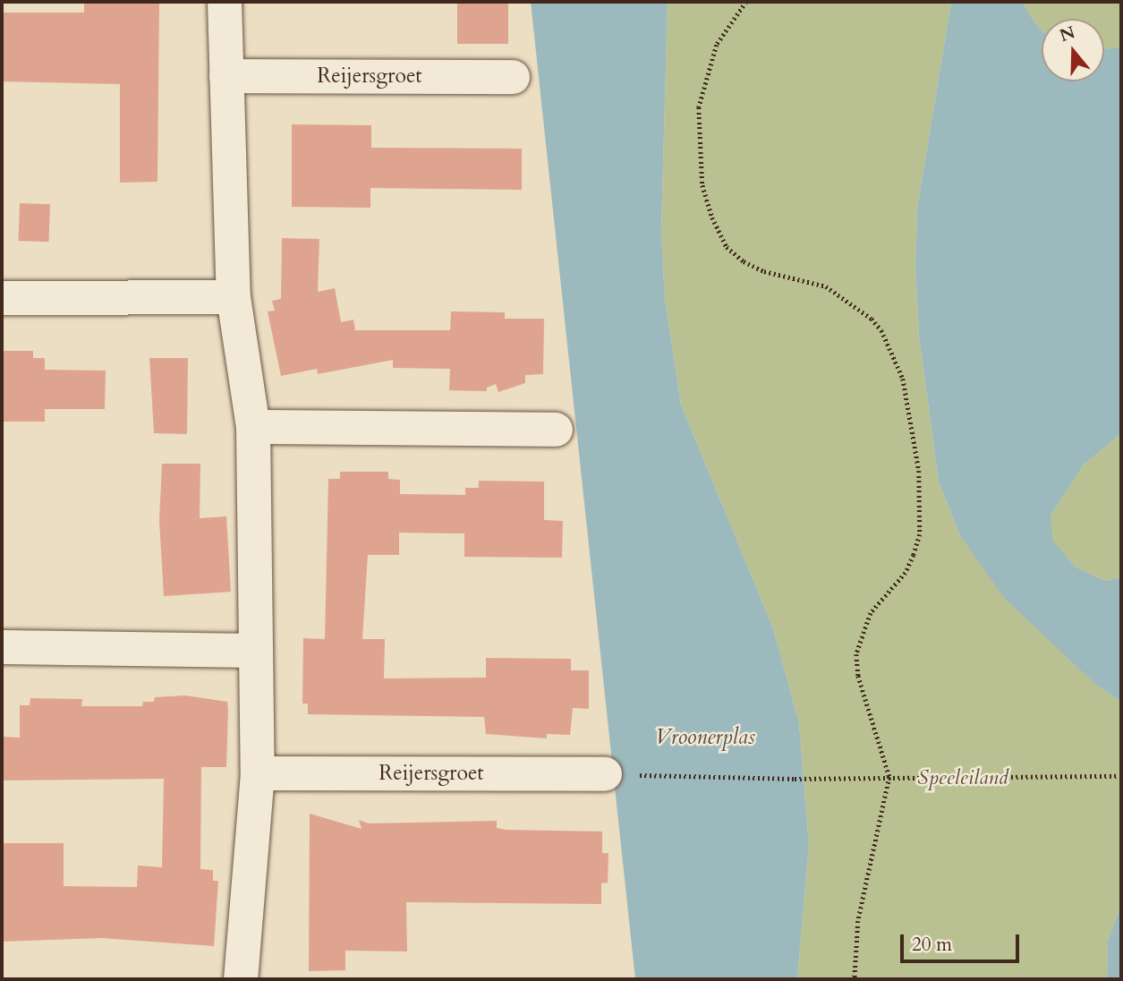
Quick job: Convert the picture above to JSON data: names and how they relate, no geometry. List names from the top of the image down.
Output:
{
  "streets": {
    "street": ["Reijersgroet"]
  },
  "water": ["Vroonerplas"],
  "parks": ["Speeleiland"],
  "scale_bar": "20 m",
  "north": "top"
}
